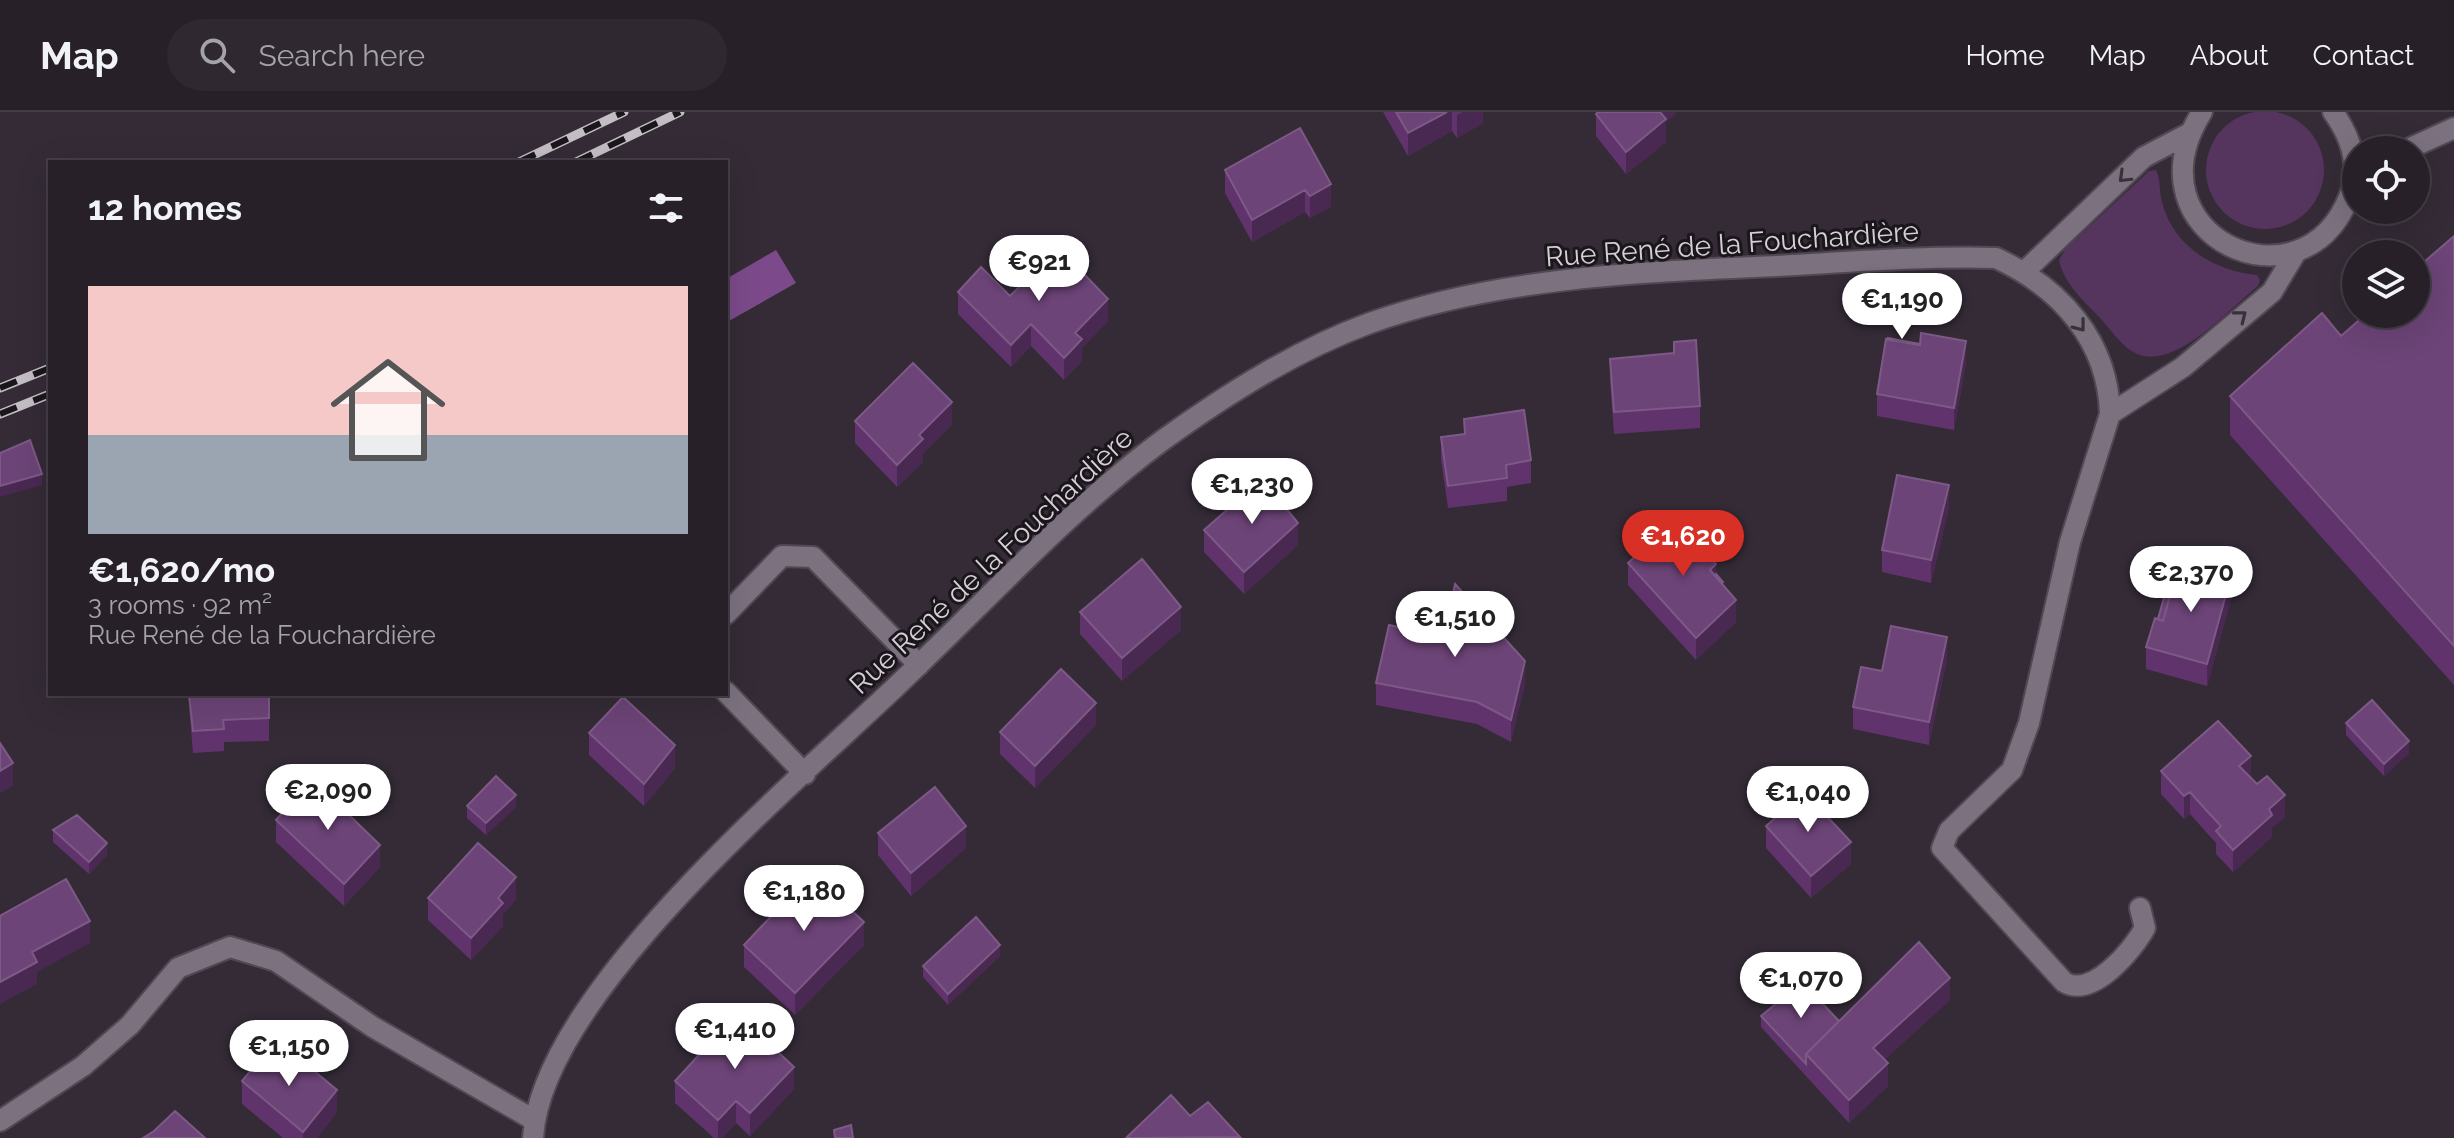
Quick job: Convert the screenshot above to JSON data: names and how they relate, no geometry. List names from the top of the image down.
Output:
{
  "streets": {
    "street": ["Rue René de la Fouchardière"]
  },
  "page": {
    "header": "Map",
    "search": "Search here",
    "nav": [
      "Home",
      "Map",
      "About",
      "Contact"
    ],
    "heading": "12 homes",
    "price": [
      "€921",
      "€1,190",
      "€1,230",
      "€1,620",
      "€2,370",
      "€1,510",
      "€2,090",
      "€1,040",
      "€1,180",
      "€1,070",
      "€1,410",
      "€1,150"
    ],
    "list": [
      {
        "name": "€1,620/mo",
        "note": "3 rooms · 92 m² · Rue René de la Fouchardière"
      }
    ]
  }
}
